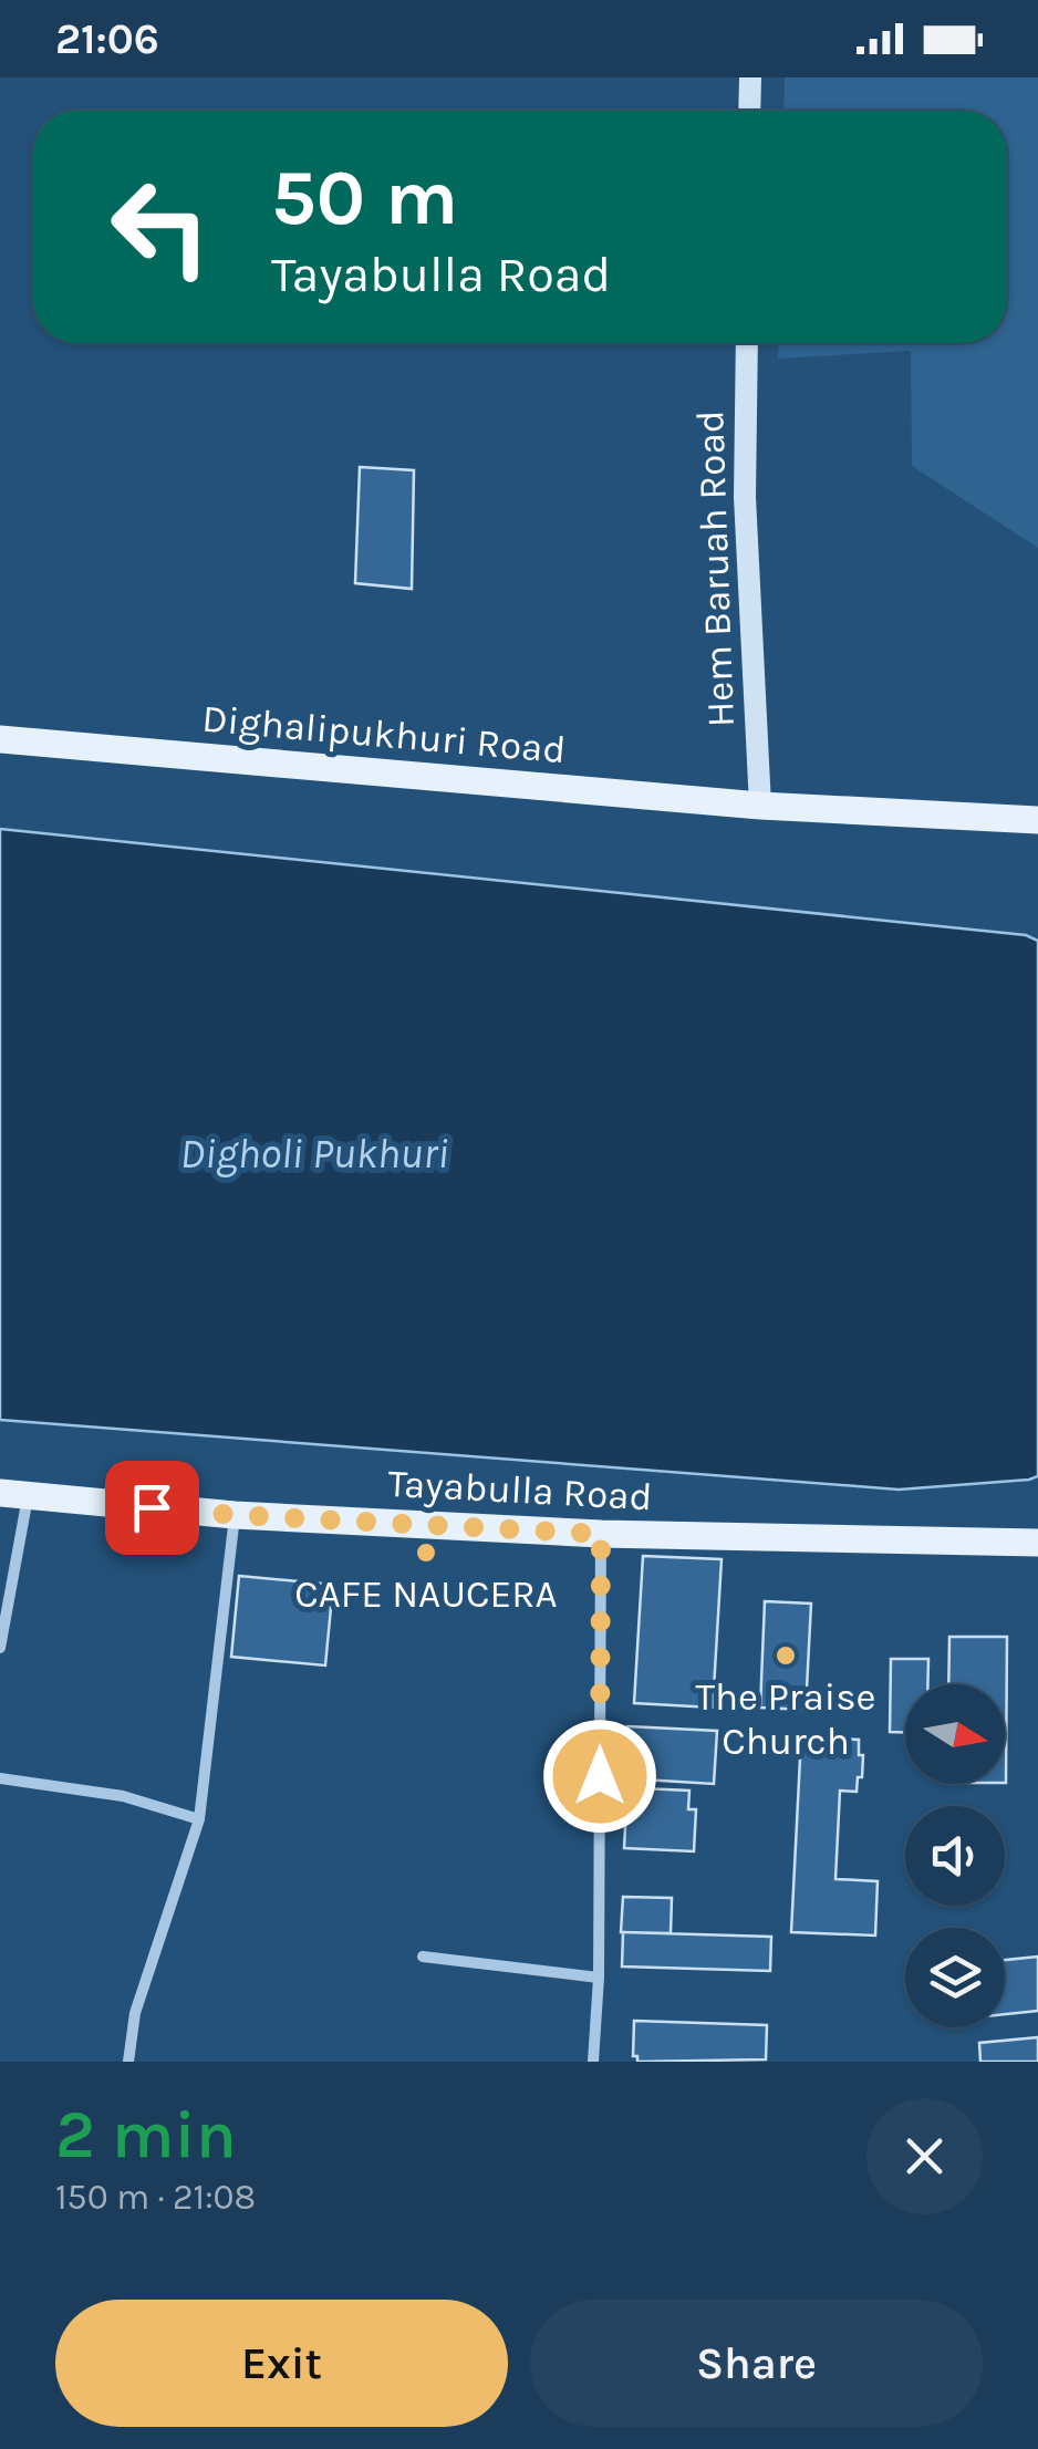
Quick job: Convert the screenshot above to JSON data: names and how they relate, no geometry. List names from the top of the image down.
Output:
{
  "streets": {
    "main road": ["Dighalipukhuri Road", "Tayabulla Road"],
    "street": ["Hem Baruah Road"]
  },
  "crossings": [
    ["Hem Baruah Road", "Dighalipukhuri Road"]
  ],
  "water": ["Digholi Pukhuri"],
  "places": ["CAFE NAUCERA", "The Praise Church"],
  "north": "right",
  "page": {
    "status": "21:06",
    "turn": ["50 m", "Tayabulla Road"],
    "heading": ["2 min", "150 m · 21:08"],
    "buttons": ["Exit", "Share"]
  }
}
